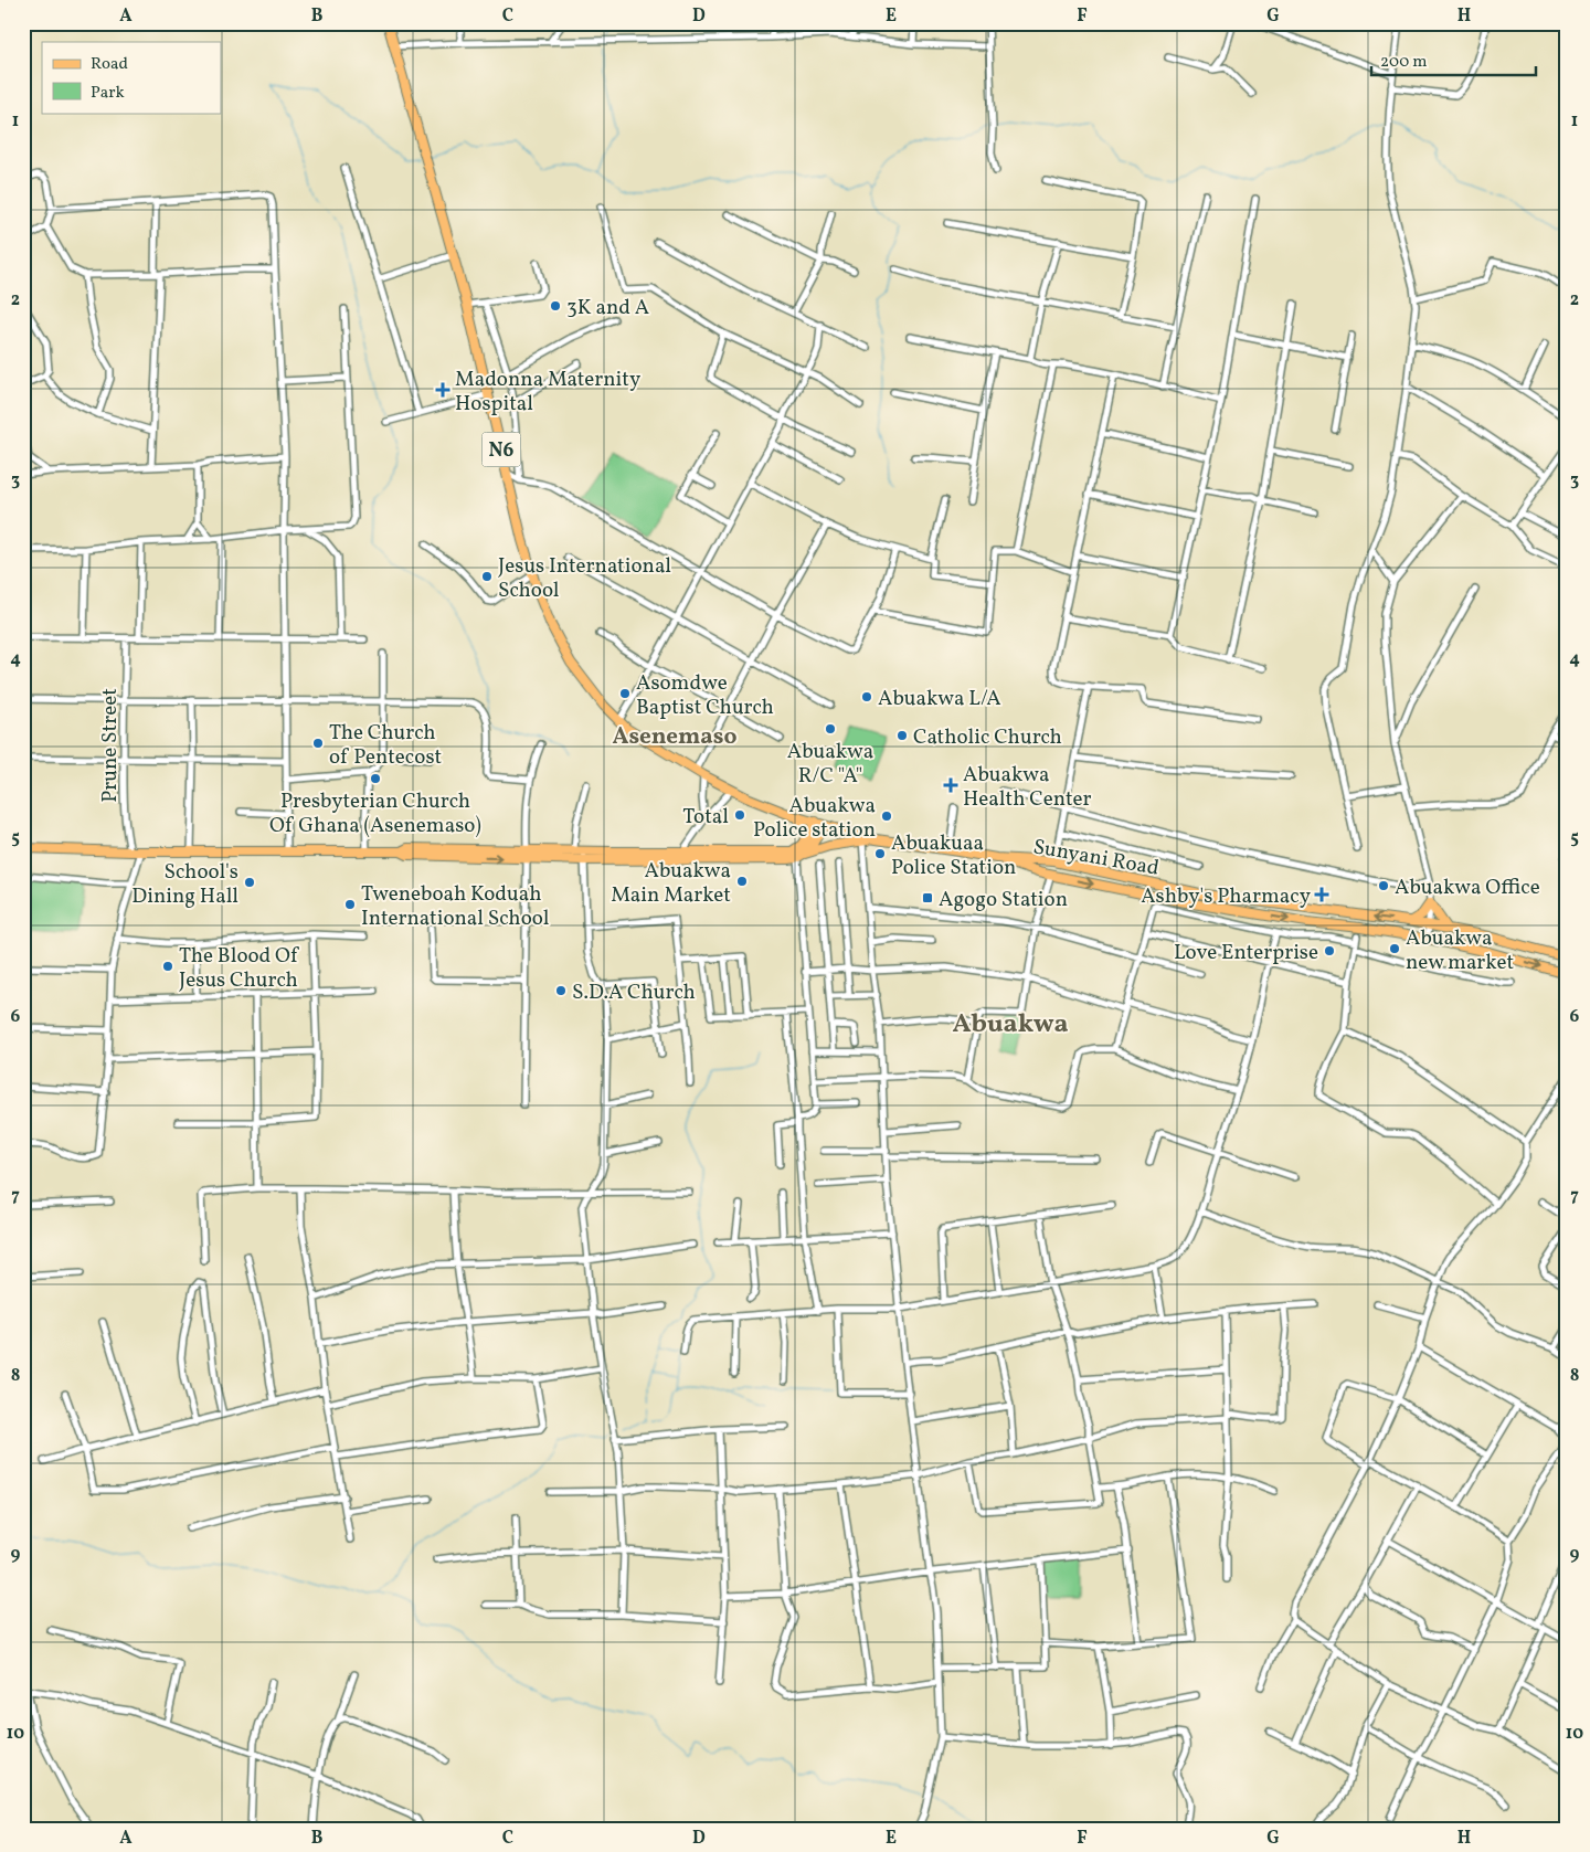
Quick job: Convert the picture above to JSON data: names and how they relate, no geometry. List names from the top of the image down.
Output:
{
  "streets": {
    "main road": ["N6", "Sunyani Road"],
    "street": ["Prune Street"]
  },
  "crossings": [
    ["N6", "Sunyani Road"]
  ],
  "districts": ["Asenemaso", "Abuakwa"],
  "places": {
    "other": [
      "3K and A",
      "Jesus International School",
      "Asomdwe Baptist Church",
      "Abuakwa L/A",
      "Abuakwa R/C \"A\"",
      "Catholic Church",
      "The Church of Pentecost",
      "Presbyterian Church Of Ghana (Asenemaso)",
      "Total",
      "Abuakwa Police station",
      "Abuakuaa Police Station",
      "Abuakwa Main Market",
      "School's Dining Hall",
      "Abuakwa Office",
      "Tweneboah Koduah International School",
      "Abuakwa new market",
      "Love Enterprise",
      "The Blood Of Jesus Church",
      "S.D.A Church"
    ],
    "health": ["Madonna Maternity Hospital", "Abuakwa Health Center", "Ashby's Pharmacy"],
    "transit": ["Agogo Station"]
  },
  "legend": ["Road", "Park"],
  "scale_bar": "200 m",
  "grid": {
    "columns": [
      "A",
      "B",
      "C",
      "D",
      "E",
      "F",
      "G",
      "H"
    ],
    "rows": [
      "1",
      "2",
      "3",
      "4",
      "5",
      "6",
      "7",
      "8",
      "9",
      "10"
    ]
  }
}
